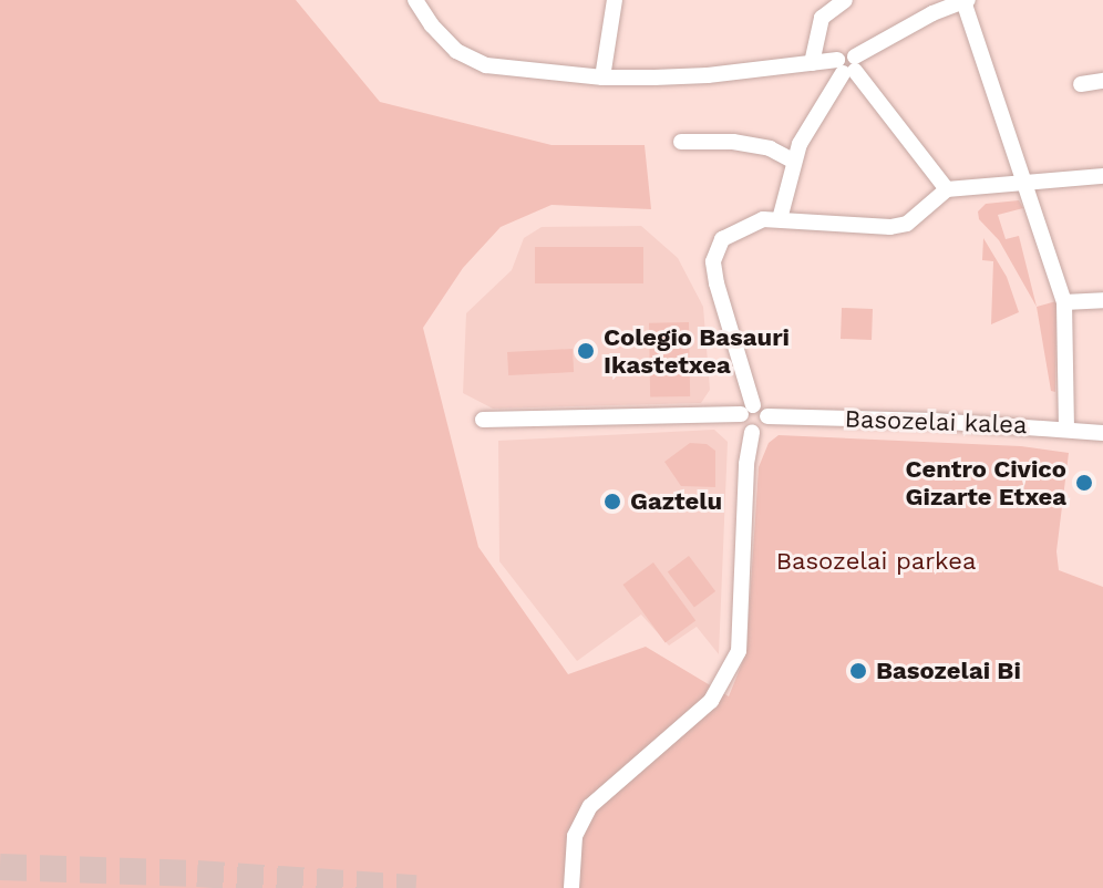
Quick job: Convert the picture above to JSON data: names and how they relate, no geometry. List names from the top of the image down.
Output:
{
  "streets": {
    "street": ["Basozelai kalea"]
  },
  "parks": ["Basozelai parkea"],
  "places": [
    "Colegio Basauri Ikastetxea",
    "Centro Civico Gizarte Etxea",
    "Gaztelu",
    "Basozelai Bi"
  ]
}
